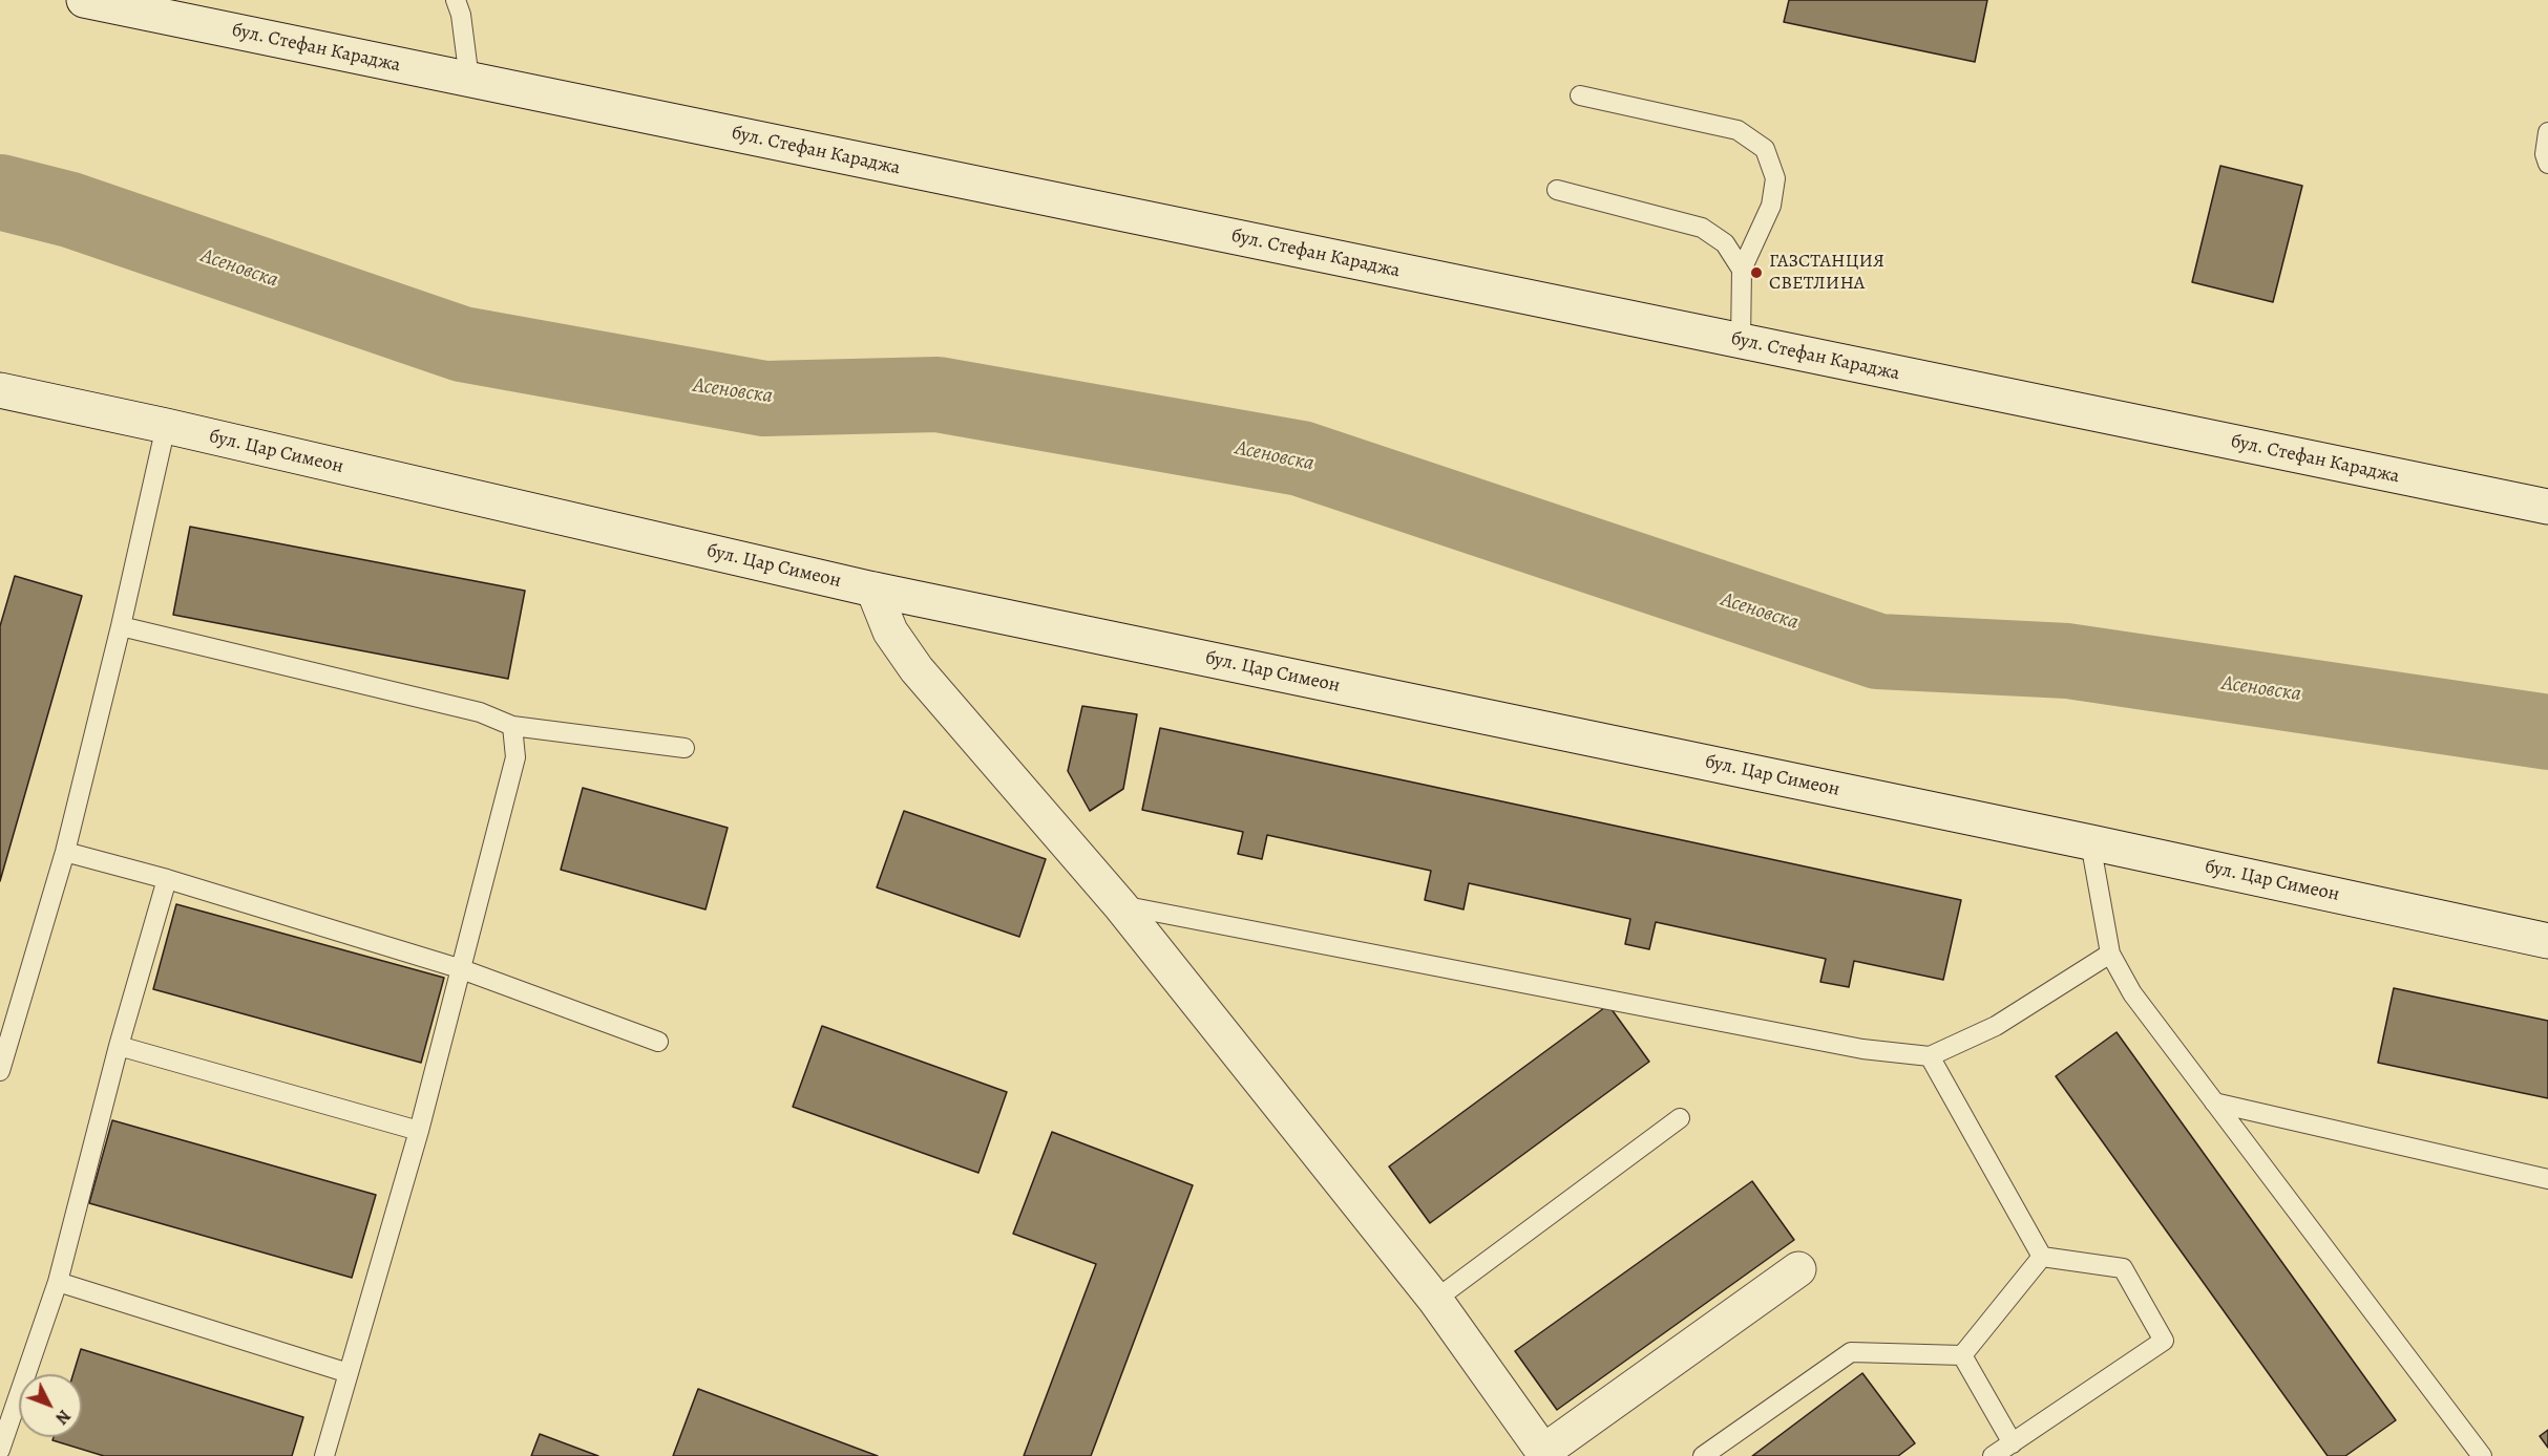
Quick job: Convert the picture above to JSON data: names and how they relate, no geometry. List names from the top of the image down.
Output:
{
  "streets": {
    "main road": ["бул. Стефан Караджа", "бул. Цар Симеон"]
  },
  "water": ["Асеновска"],
  "places": ["ГАЗСТАНЦИЯ СВЕТЛИНА"],
  "north": "bottom right"
}
